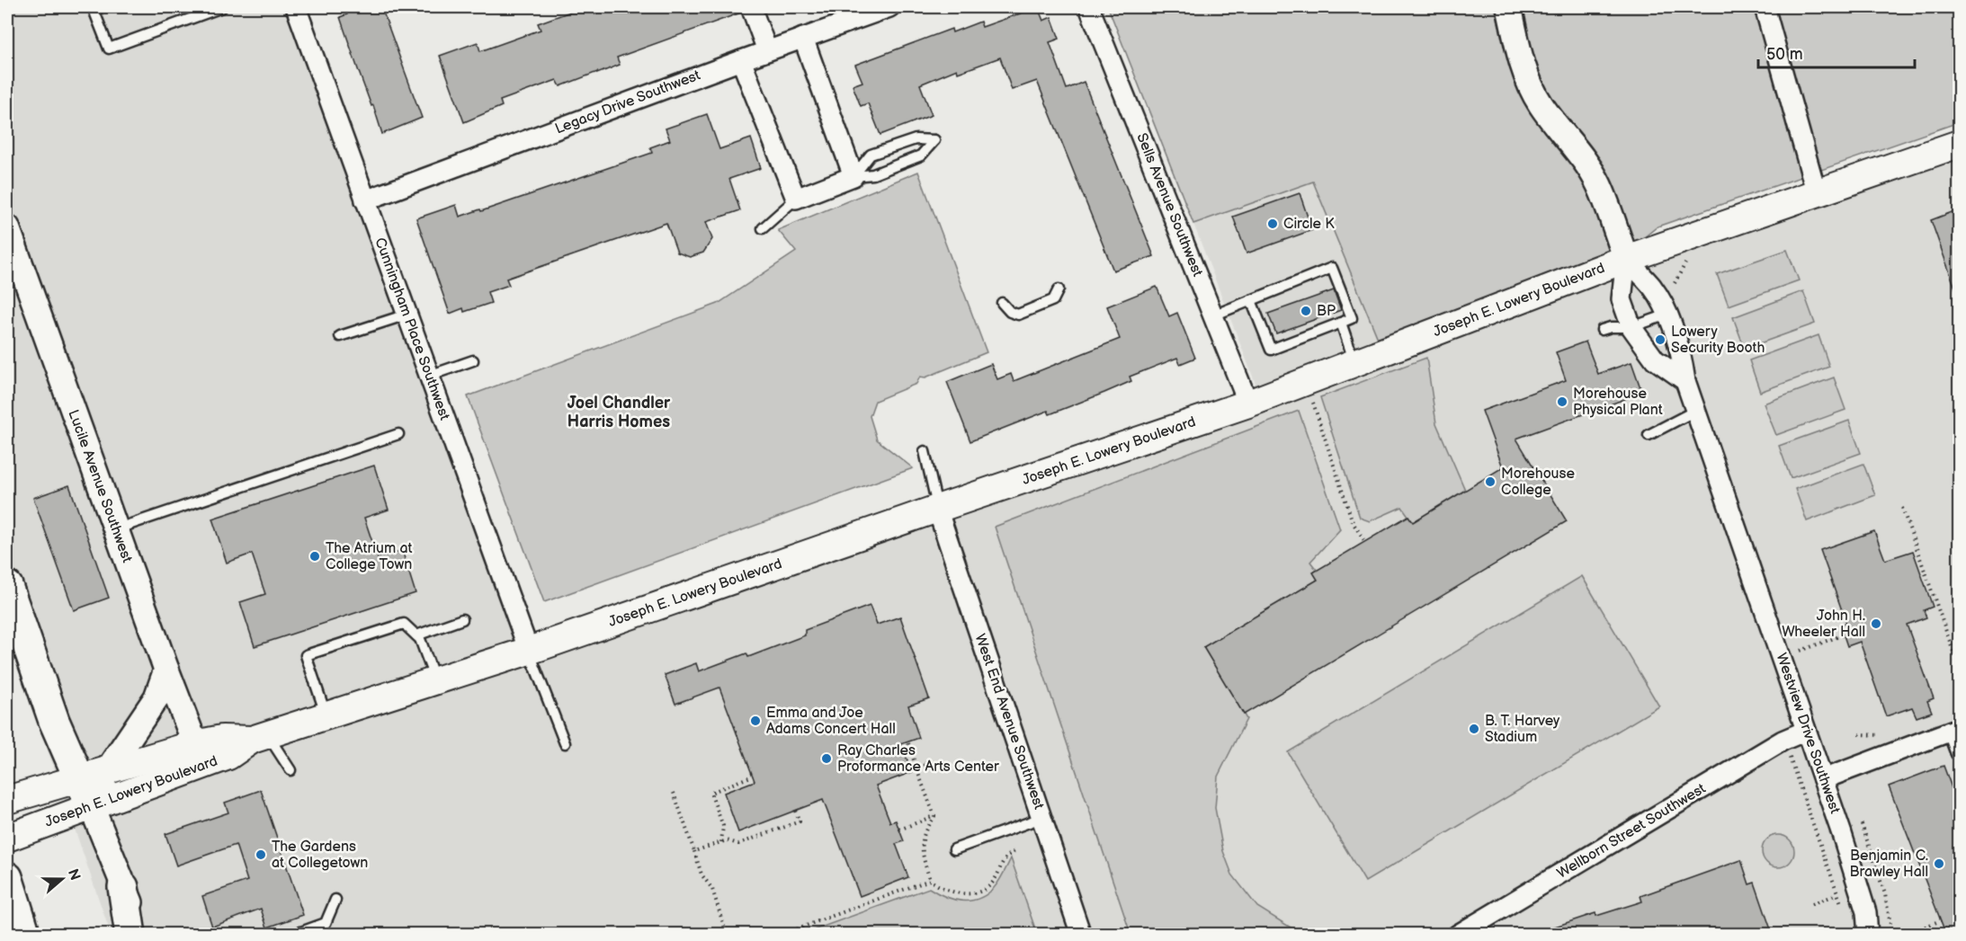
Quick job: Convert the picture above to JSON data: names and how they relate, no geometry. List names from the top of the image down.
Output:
{
  "streets": {
    "main road": ["Joseph E. Lowery Boulevard"],
    "street": [
      "Legacy Drive Southwest",
      "Sells Avenue Southwest",
      "Cunningham Place Southwest",
      "Lucile Avenue Southwest",
      "West End Avenue Southwest",
      "Westview Drive Southwest",
      "Wellborn Street Southwest"
    ]
  },
  "crossings": [
    ["Legacy Drive Southwest", "Cunningham Place Southwest"],
    ["Sells Avenue Southwest", "Joseph E. Lowery Boulevard"],
    ["Joseph E. Lowery Boulevard", "Cunningham Place Southwest"],
    ["Joseph E. Lowery Boulevard", "Lucile Avenue Southwest"],
    ["Joseph E. Lowery Boulevard", "West End Avenue Southwest"],
    ["Joseph E. Lowery Boulevard", "Westview Drive Southwest"],
    ["Westview Drive Southwest", "Wellborn Street Southwest"]
  ],
  "districts": ["Joel Chandler Harris Homes"],
  "places": [
    "Circle K",
    "BP",
    "Lowery Security Booth",
    "Morehouse Physical Plant",
    "Morehouse College",
    "The Atrium at College Town",
    "John H. Wheeler Hall",
    "Emma and Joe Adams Concert Hall",
    "B. T. Harvey Stadium",
    "Ray Charles Proformance Arts Center",
    "The Gardens at Collegetown",
    "Benjamin C. Brawley Hall"
  ],
  "scale_bar": "50 m",
  "north": "right"
}
